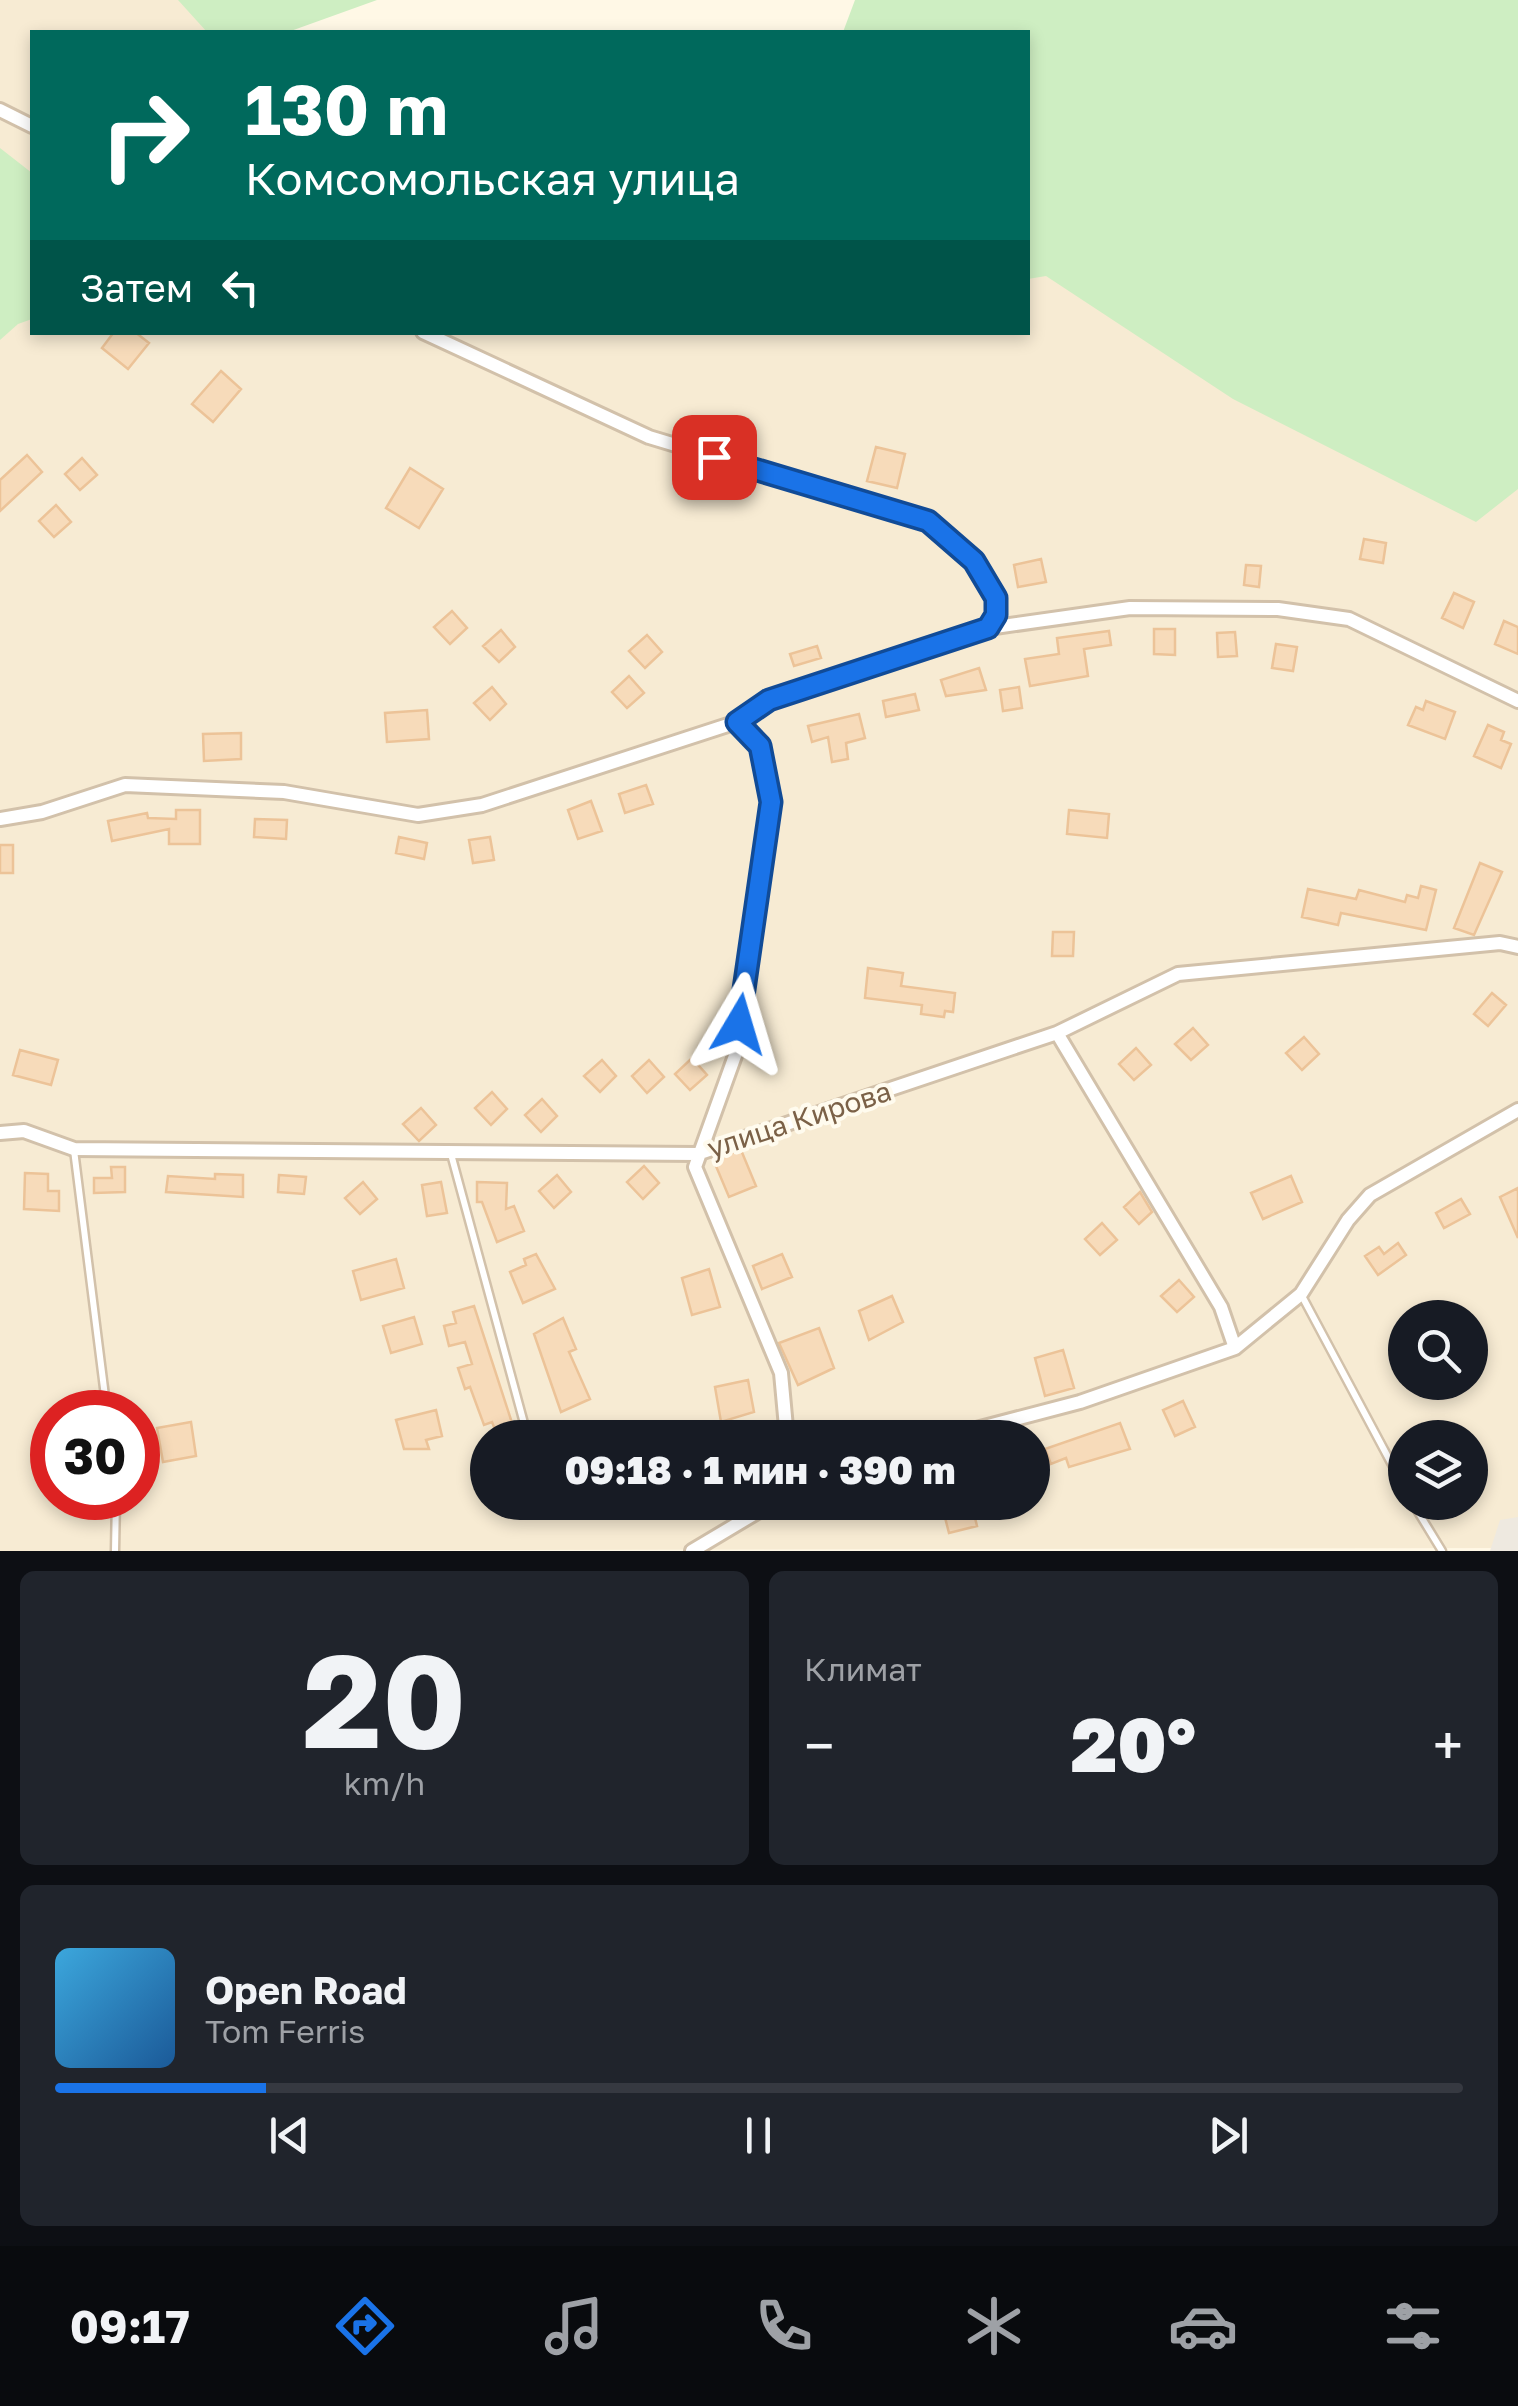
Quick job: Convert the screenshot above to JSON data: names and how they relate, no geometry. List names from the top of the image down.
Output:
{
  "streets": {
    "street": ["улица Кирова"]
  },
  "page": {
    "turn": ["130 m", "Комсомольская улица"],
    "then": "Затем",
    "limit": "30",
    "trip": "09:18 · 1 мин · 390 m",
    "tile": [
      ["20", "km/h"],
      "Климат"
    ],
    "heat": ["−", "20°", "+"],
    "song": ["Open Road", "Tom Ferris"],
    "tabs": "09:17"
  }
}
